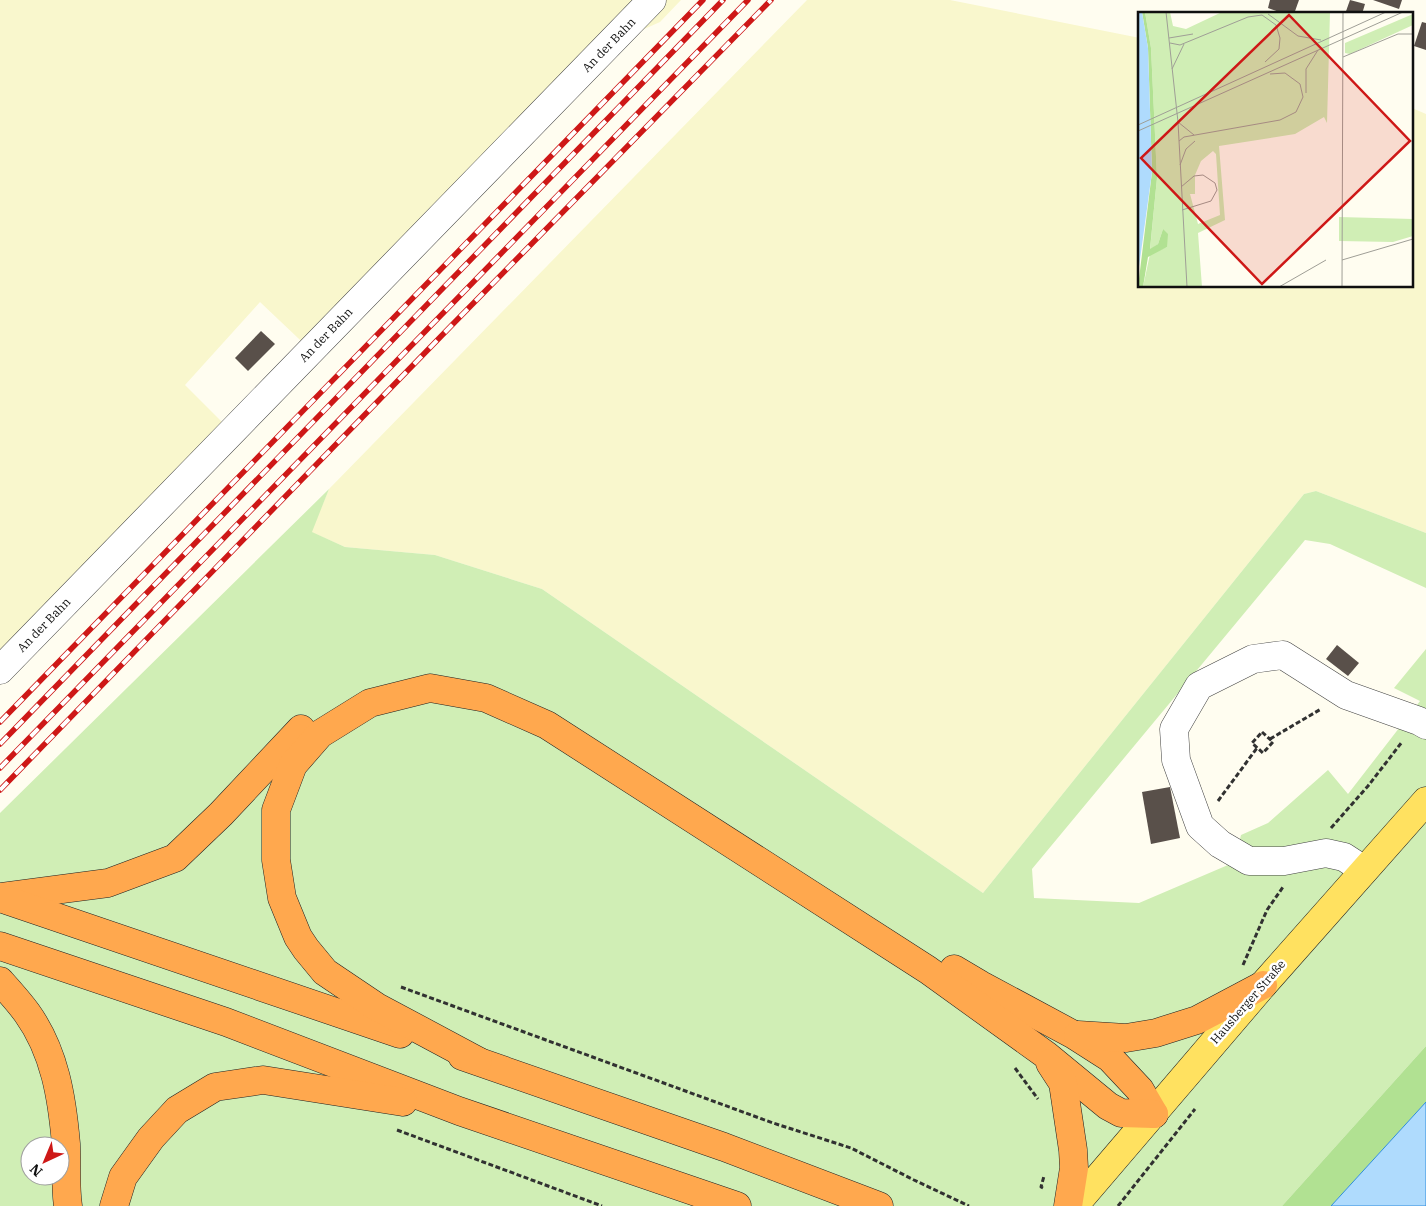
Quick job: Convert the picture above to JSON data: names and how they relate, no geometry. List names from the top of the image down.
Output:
{
  "streets": {
    "main road": ["Hausberger Straße"],
    "street": ["An der Bahn"]
  },
  "north": "bottom left"
}
